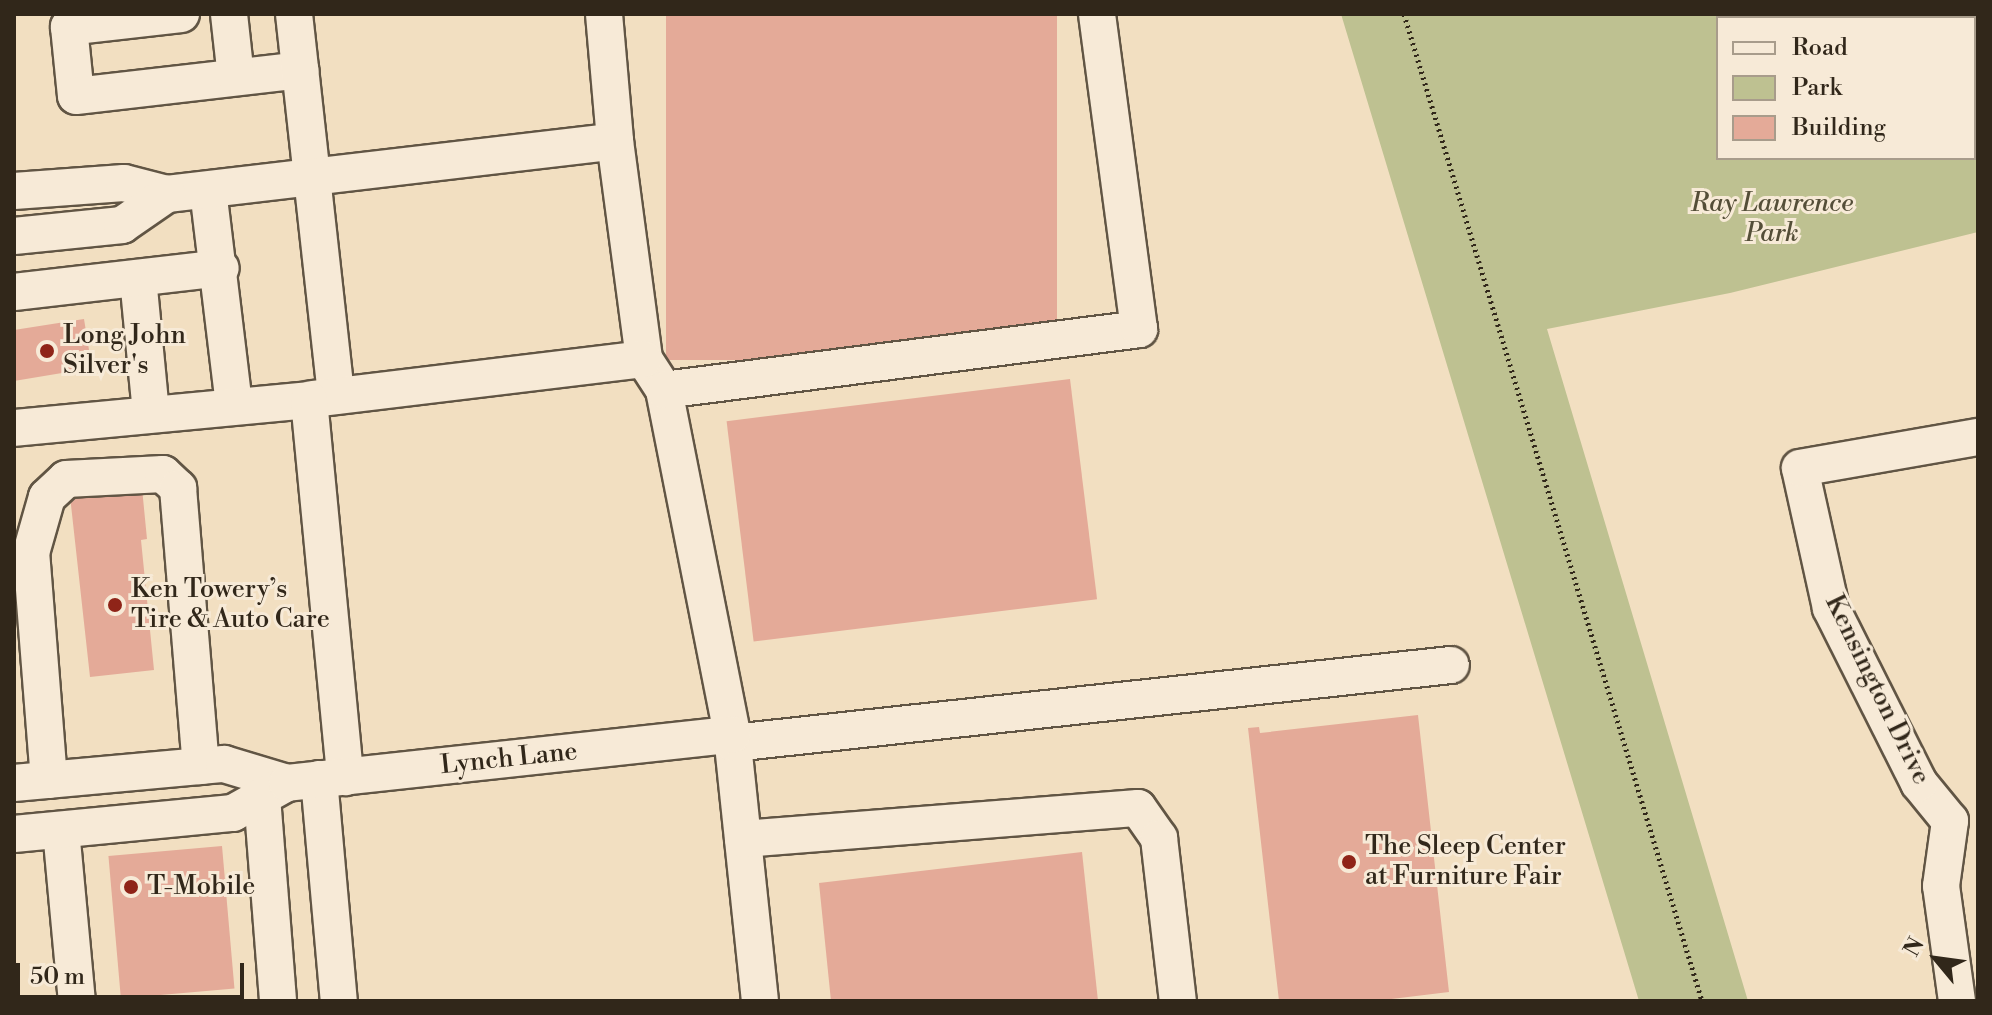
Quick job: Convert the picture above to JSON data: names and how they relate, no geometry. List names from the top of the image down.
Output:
{
  "streets": {
    "street": ["Kensington Drive", "Lynch Lane"]
  },
  "parks": ["Ray Lawrence Park"],
  "places": [
    "Long John Silver's",
    "Ken Towery’s Tire & Auto Care",
    "The Sleep Center at Furniture Fair",
    "T-Mobile"
  ],
  "legend": ["Road", "Park", "Building"],
  "scale_bar": "50 m",
  "north": "top left"
}
